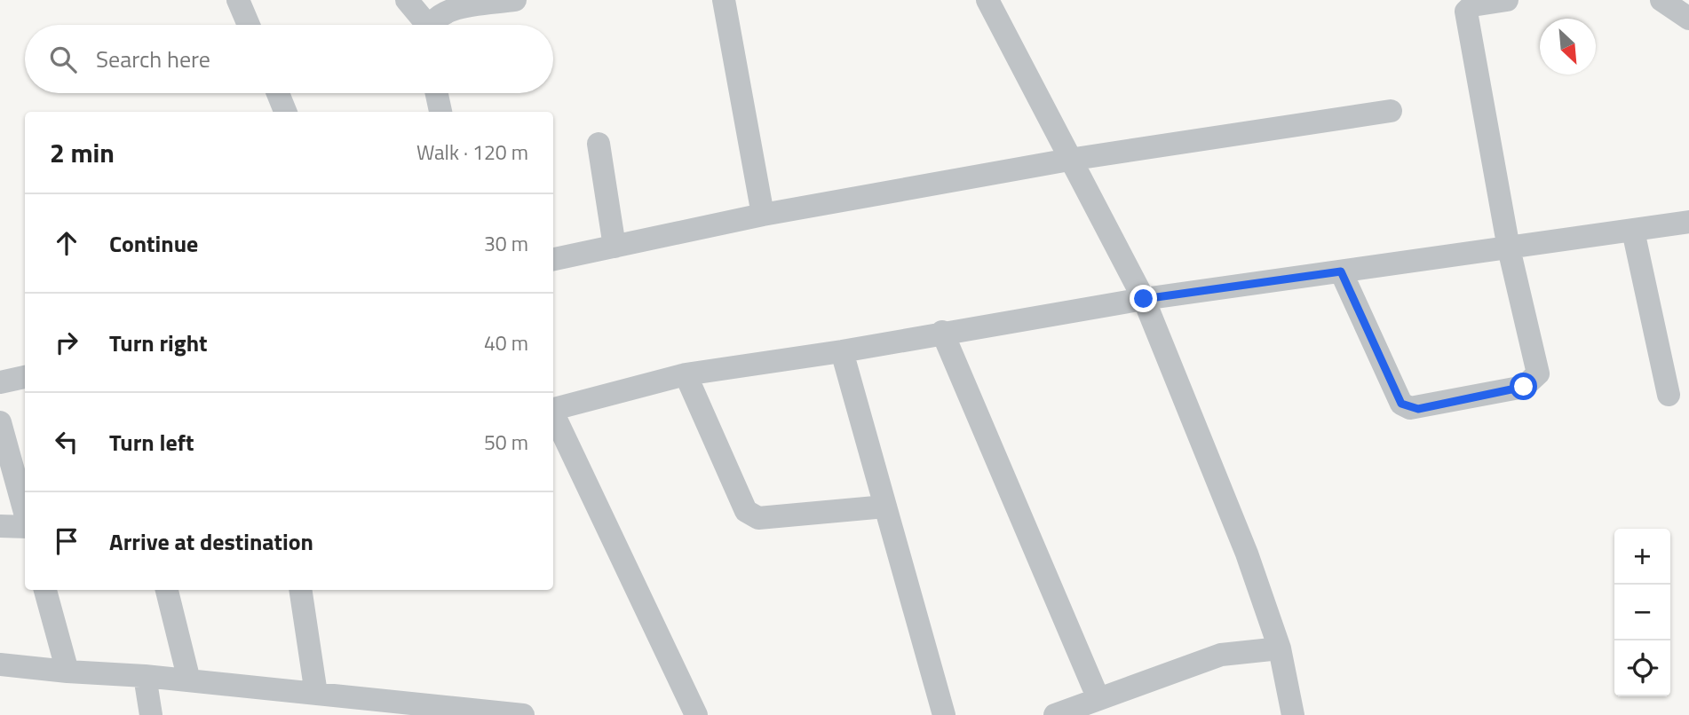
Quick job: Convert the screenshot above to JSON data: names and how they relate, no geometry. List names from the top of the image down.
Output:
{
  "north": "bottom right",
  "page": {
    "search": "Search here",
    "heading": ["2 min", "Walk · 120 m"],
    "list": [
      ["Continue", "30 m"],
      ["Turn right", "40 m"],
      ["Turn left", "50 m"],
      "Arrive at destination"
    ],
    "map_buttons": ["+", "−"]
  }
}
